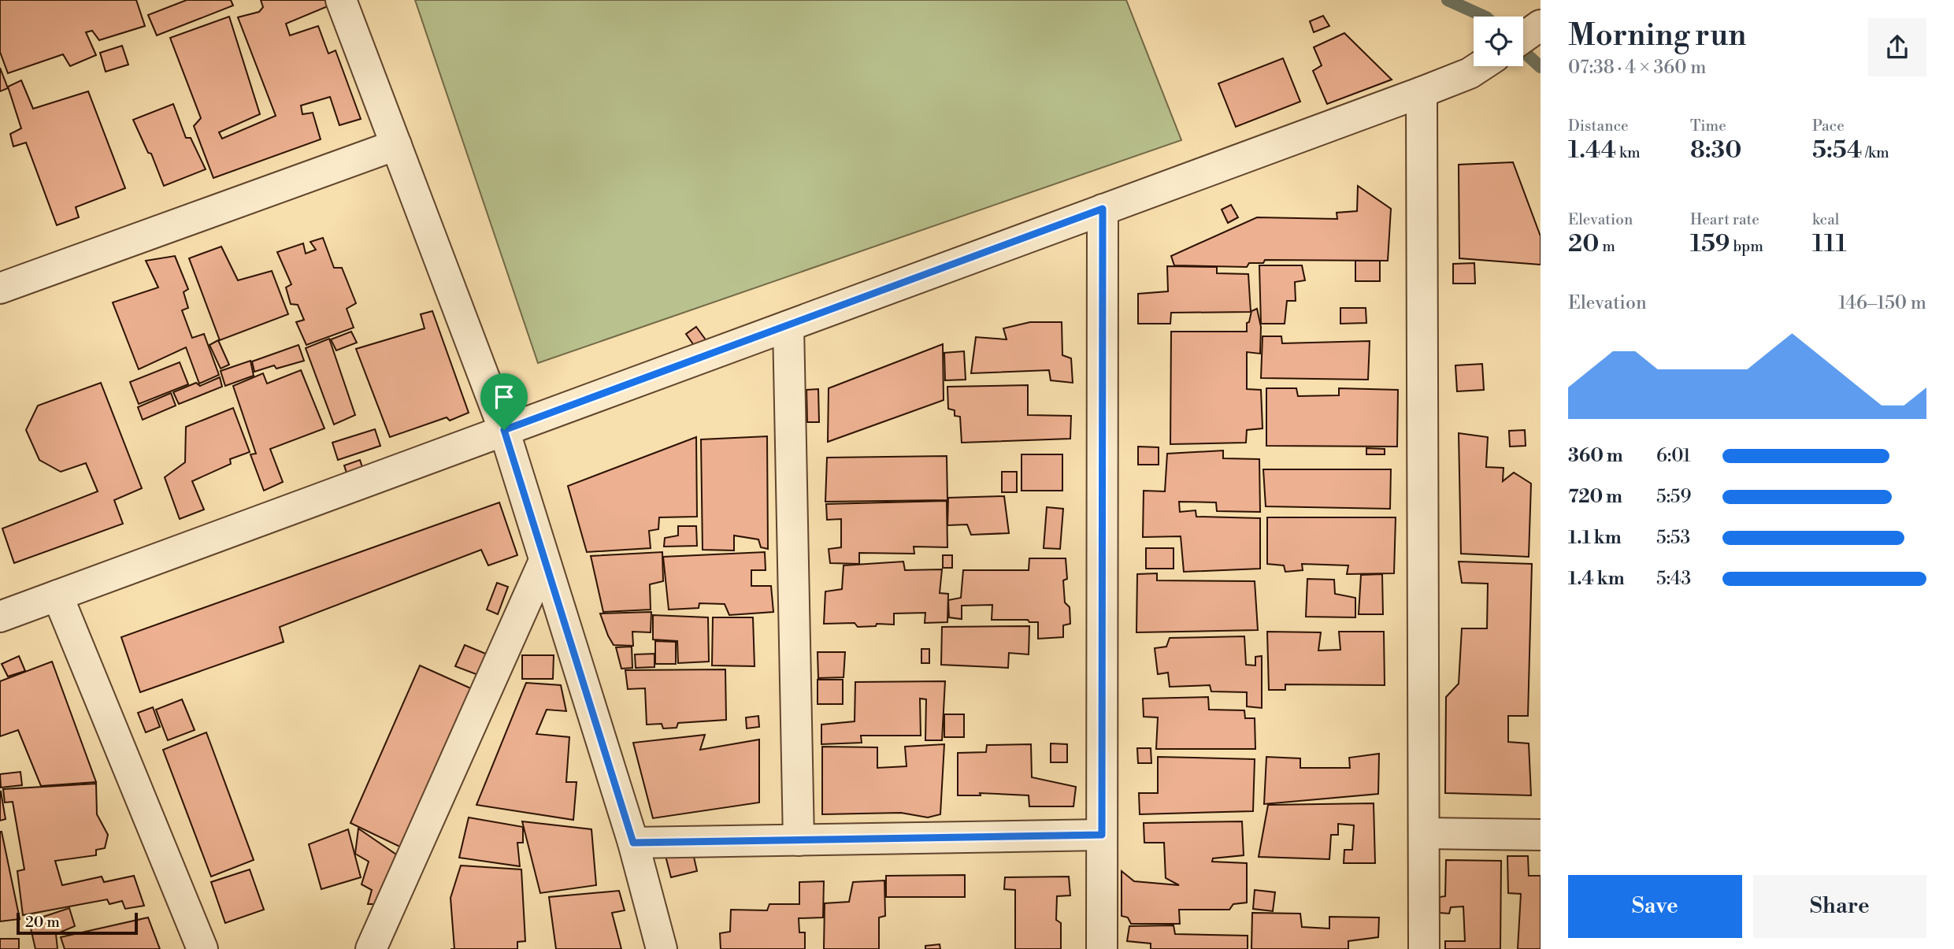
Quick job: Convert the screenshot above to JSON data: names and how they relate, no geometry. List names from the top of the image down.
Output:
{
  "scale_bar": "20 m",
  "page": {
    "heading": ["Morning run", "07:38 · 4 × 360 m"],
    "stats": [
      ["Distance", "1.44 km"],
      ["Time", "8:30"],
      ["Pace", "5:54 /km"],
      ["Elevation", "20 m"],
      ["Heart rate", "159 bpm"],
      ["kcal", "111"]
    ],
    "chart": ["Elevation", "146–150 m"],
    "list": [
      {
        "name": "360 m",
        "note": "6:01"
      },
      {
        "name": "720 m",
        "note": "5:59"
      },
      {
        "name": "1.1 km",
        "note": "5:53"
      },
      {
        "name": "1.4 km",
        "note": "5:43"
      }
    ],
    "buttons": ["Save", "Share"],
    "scale": "20 m"
  }
}
